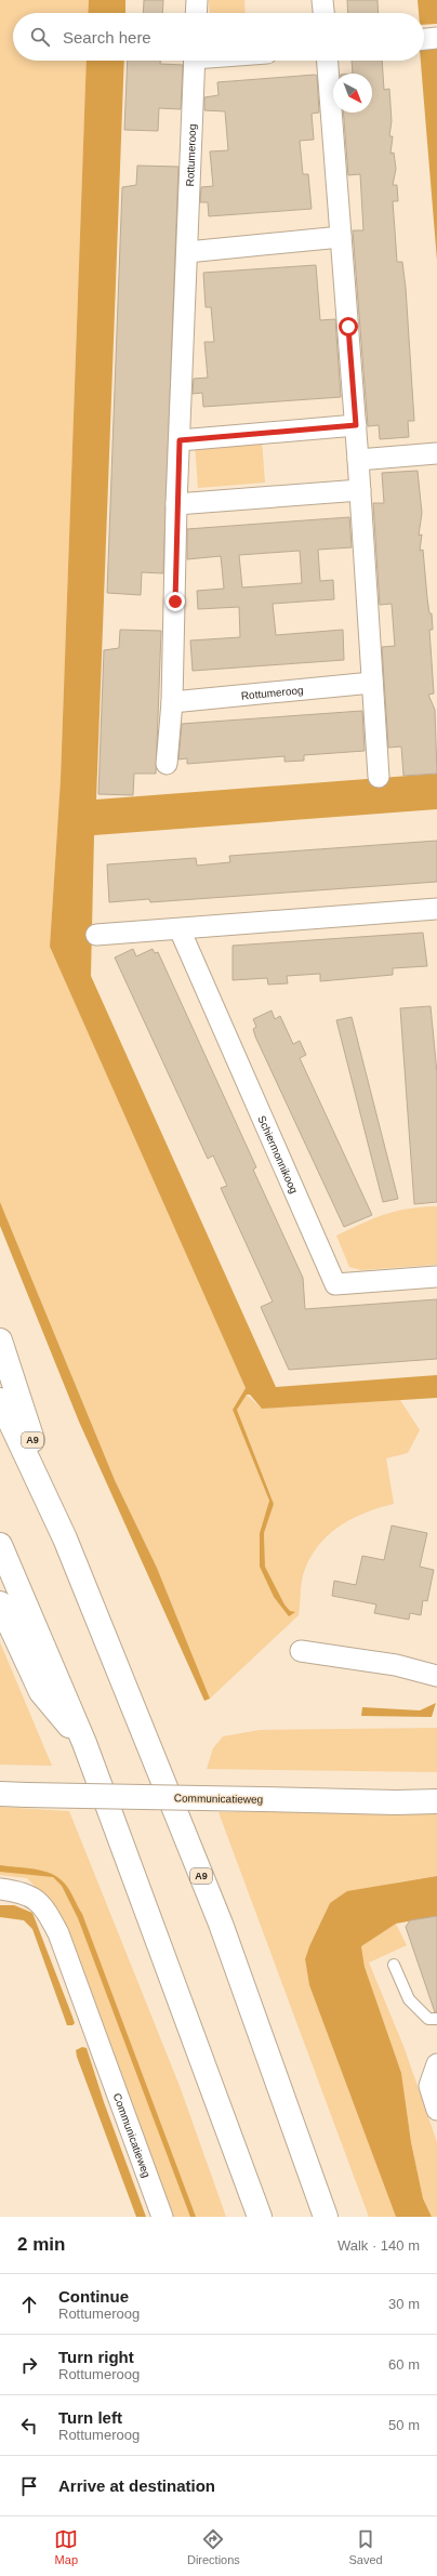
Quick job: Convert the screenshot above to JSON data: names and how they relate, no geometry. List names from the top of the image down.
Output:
{
  "streets": {
    "main road": ["A9", "Communicatieweg"],
    "street": ["Rottumeroog", "Schiermonnikoog"]
  },
  "north": "bottom right",
  "page": {
    "search": "Search here",
    "heading": ["2 min", "Walk · 140 m"],
    "list": [
      ["Continue", "Rottumeroog", "30 m"],
      ["Turn right", "Rottumeroog", "60 m"],
      ["Turn left", "Rottumeroog", "50 m"],
      "Arrive at destination"
    ],
    "nav": ["Map", "Directions", "Saved"]
  }
}
